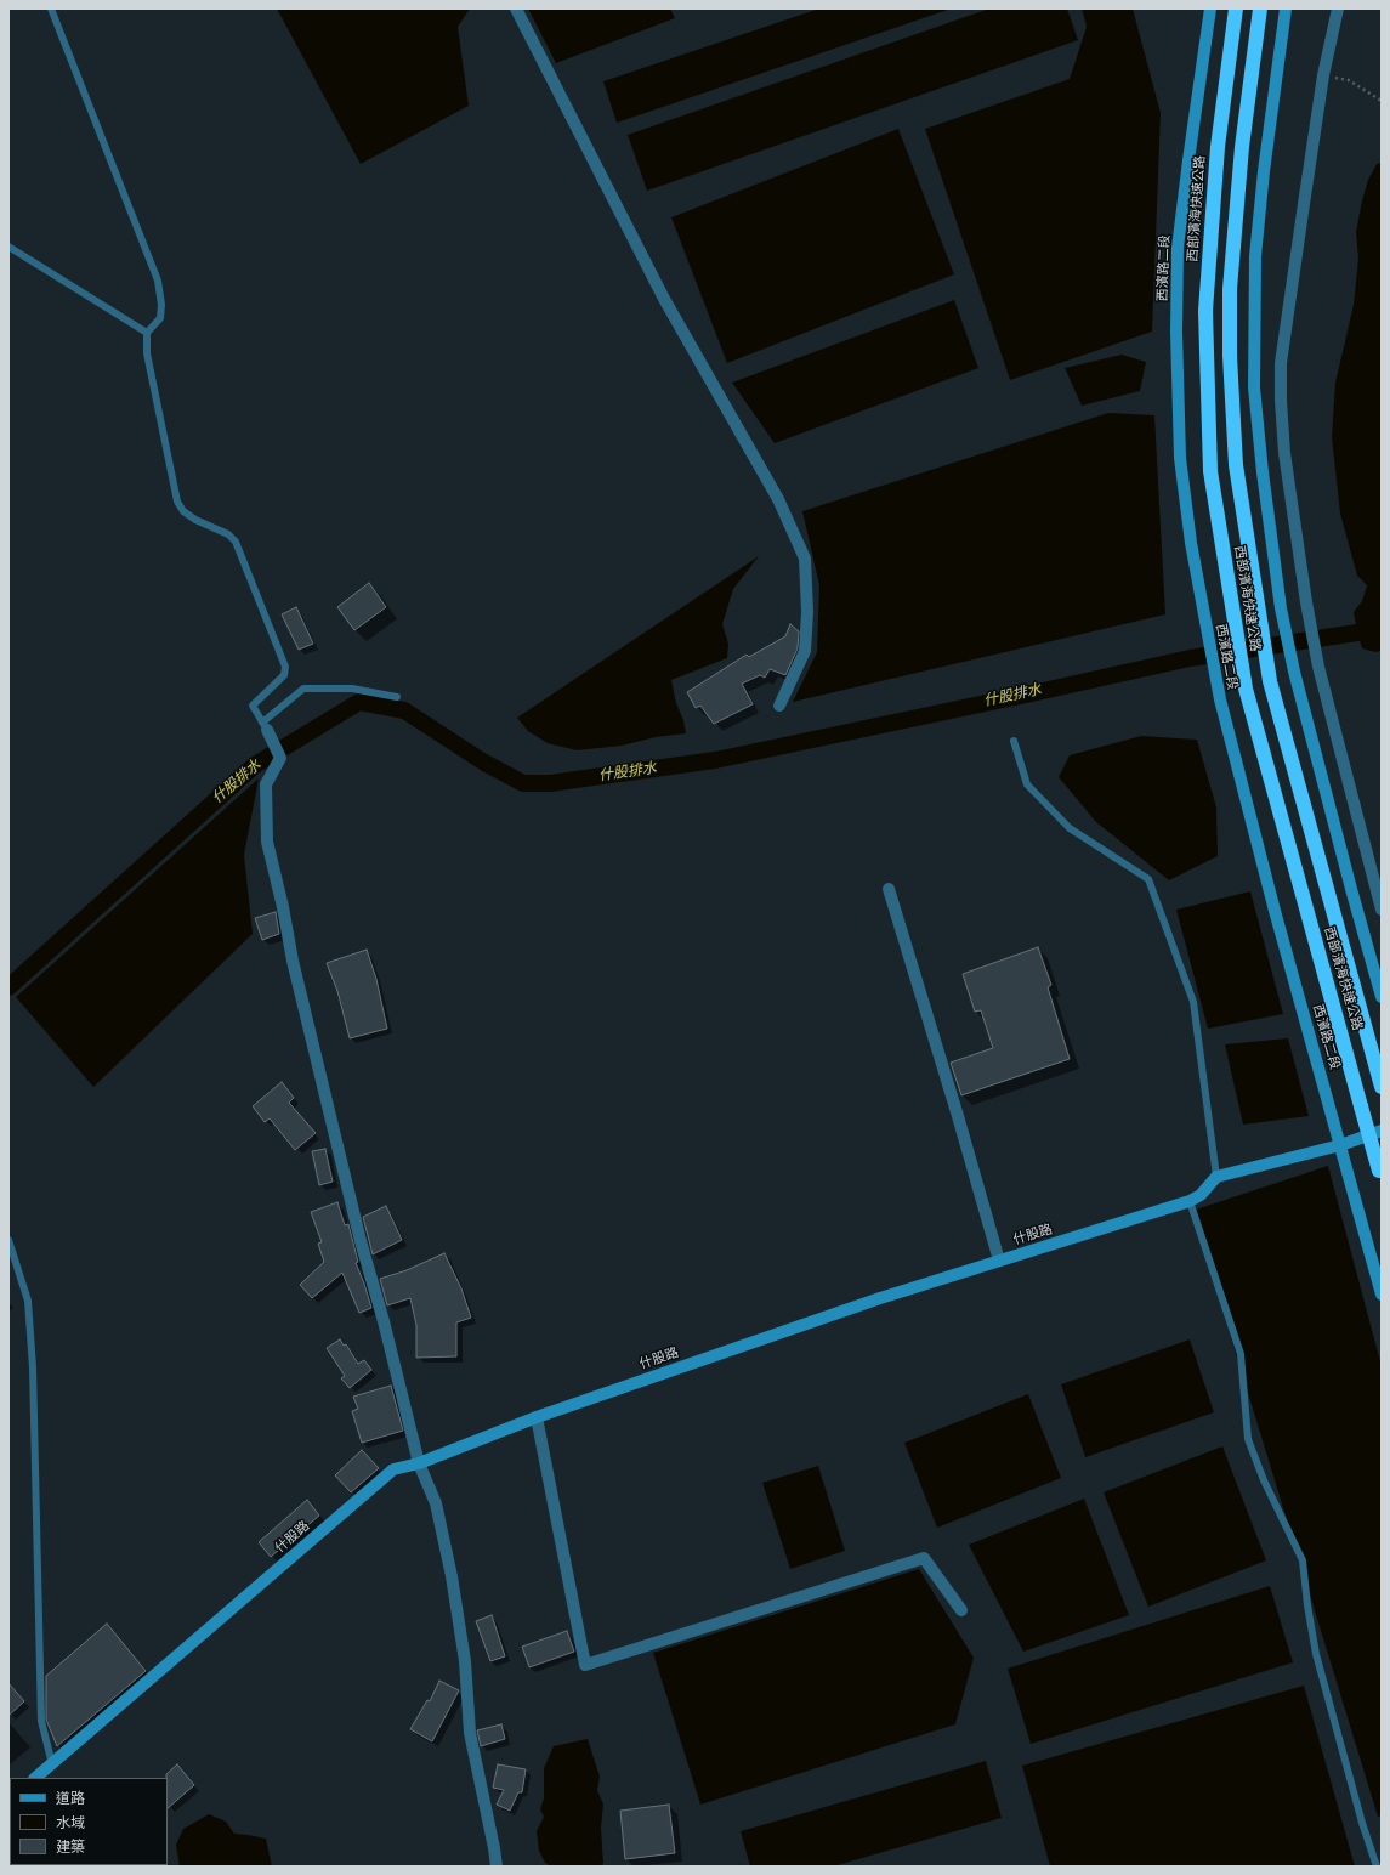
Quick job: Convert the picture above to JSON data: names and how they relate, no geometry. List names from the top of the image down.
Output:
{
  "streets": {
    "highway": ["西部濱海快速公路"],
    "street": ["西濱路二段", "什股路"]
  },
  "water": ["什股排水"],
  "legend": ["道路", "水域", "建築"]
}
